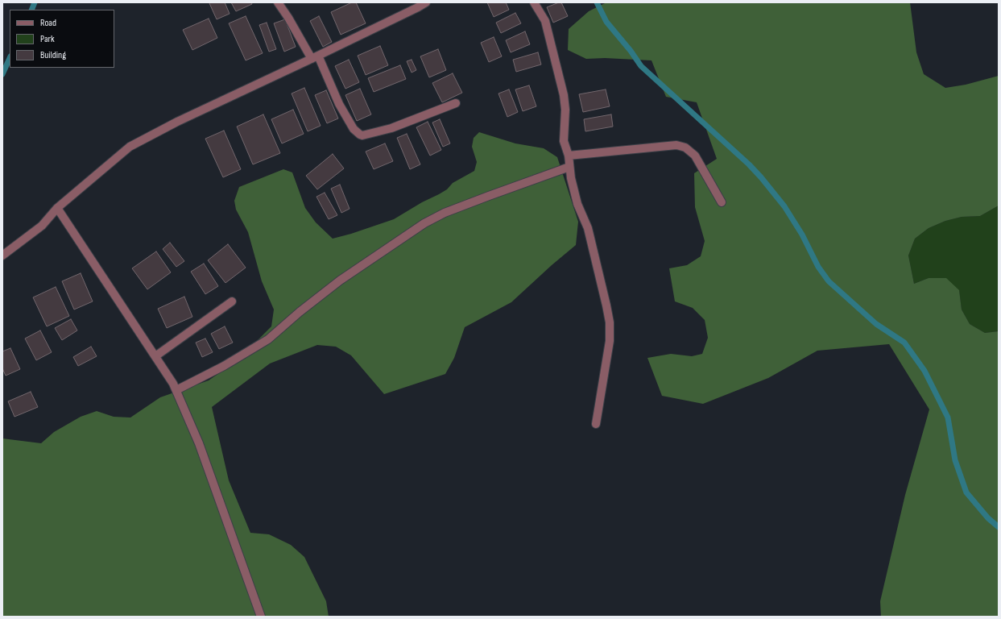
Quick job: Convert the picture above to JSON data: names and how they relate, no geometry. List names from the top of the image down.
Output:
{
  "legend": ["Road", "Park", "Building"]
}
